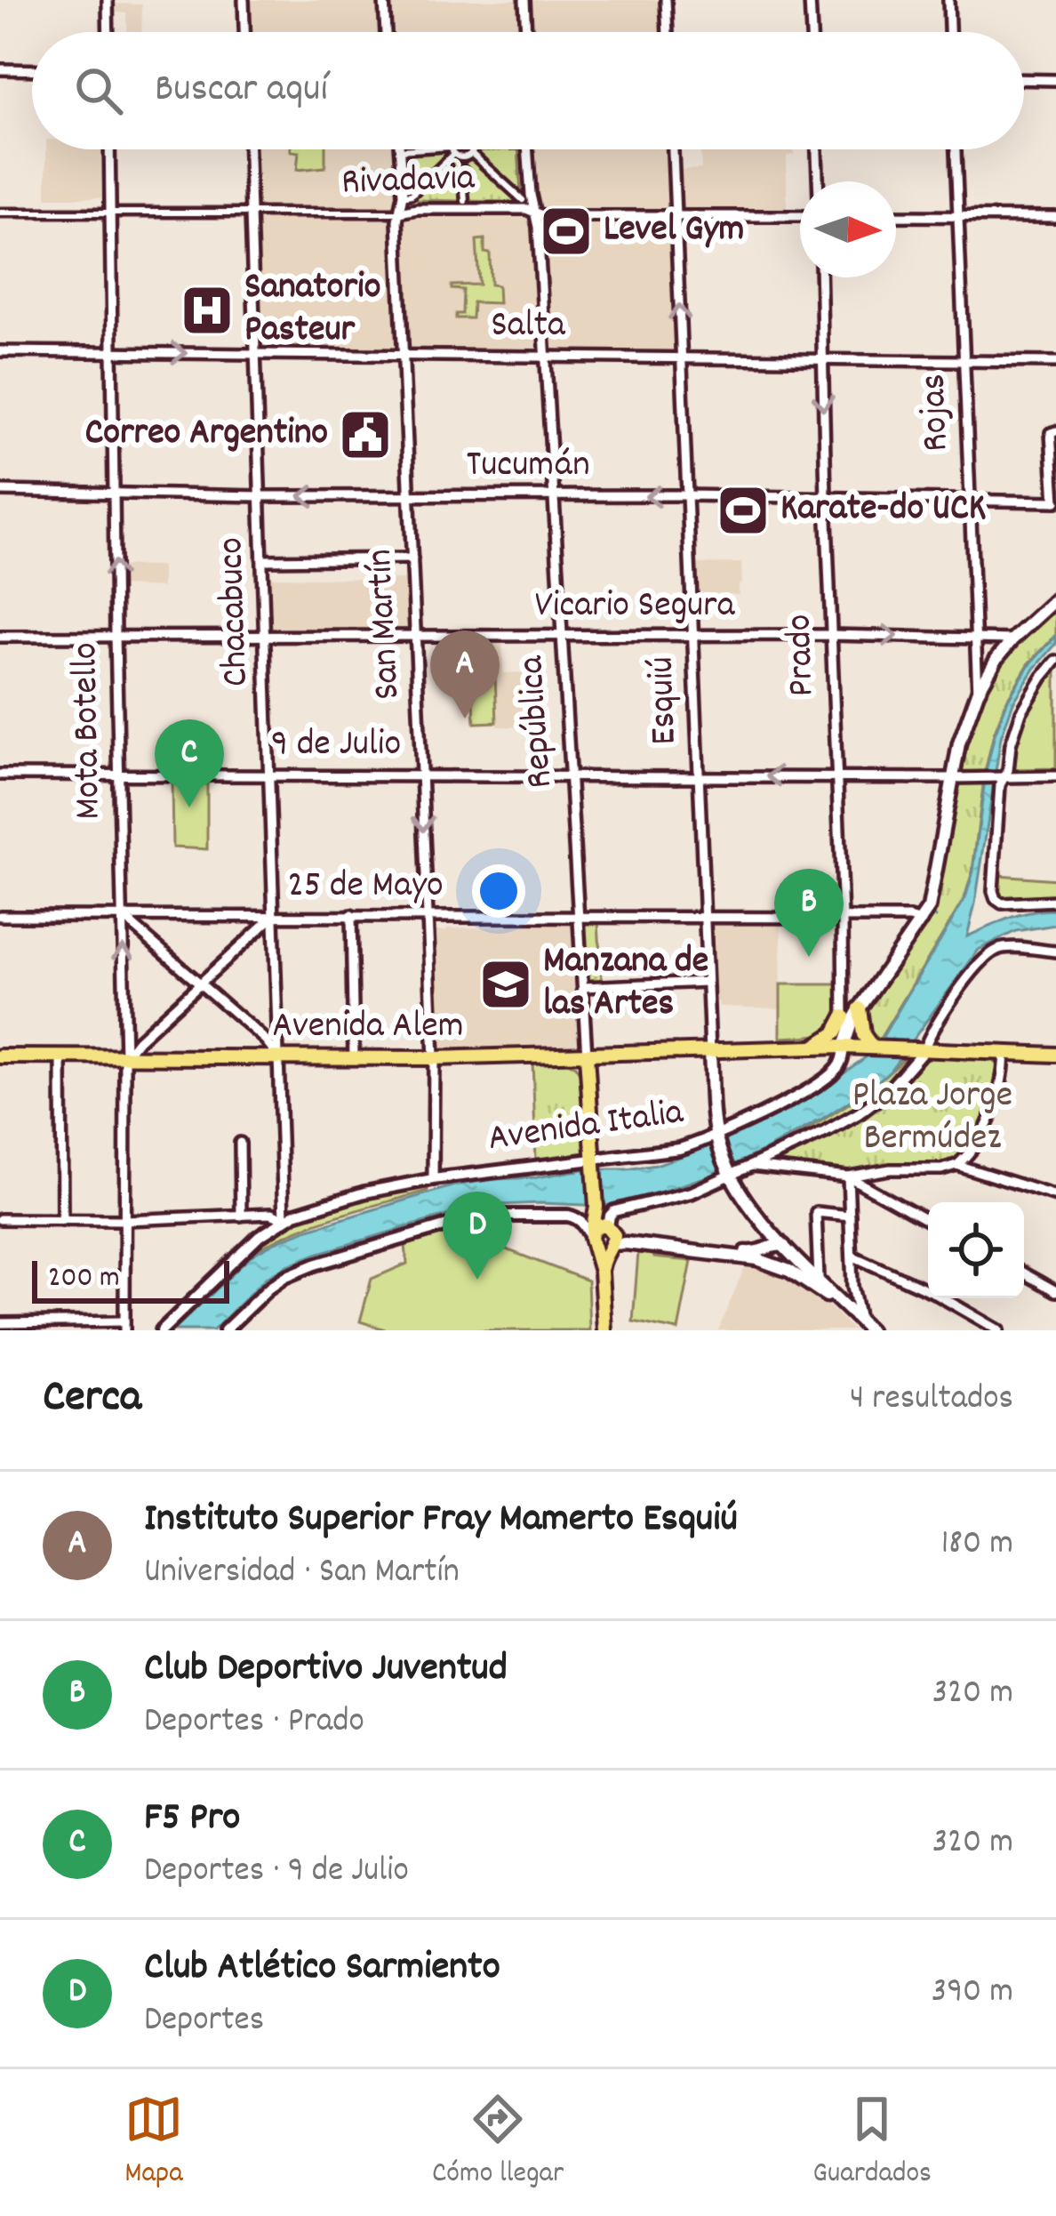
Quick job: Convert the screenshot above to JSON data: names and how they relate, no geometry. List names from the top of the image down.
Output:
{
  "streets": {
    "main road": ["Esquiú", "Avenida Alem", "Avenida Italia"],
    "street": [
      "Rivadavia",
      "Salta",
      "Rojas",
      "Tucumán",
      "Vicario Segura",
      "Chacabuco",
      "San Martín",
      "Prado",
      "República",
      "Mota Botello",
      "9 de Julio",
      "25 de Mayo"
    ]
  },
  "crossings": [
    ["Rivadavia", "Chacabuco"],
    ["Rivadavia", "San Martín"],
    ["Rivadavia", "Esquiú"],
    ["Rivadavia", "República"],
    ["Rivadavia", "Mota Botello"],
    ["Salta", "Rojas"],
    ["Salta", "Chacabuco"],
    ["Salta", "San Martín"],
    ["Salta", "Prado"],
    ["Salta", "Esquiú"],
    ["Salta", "República"],
    ["Salta", "Mota Botello"],
    ["Rojas", "Tucumán"],
    ["Rojas", "Vicario Segura"],
    ["Rojas", "Avenida Italia"],
    ["Tucumán", "Chacabuco"],
    ["Tucumán", "San Martín"],
    ["Tucumán", "Prado"],
    ["Tucumán", "Esquiú"],
    ["Tucumán", "República"],
    ["Tucumán", "Mota Botello"],
    ["Vicario Segura", "Chacabuco"],
    ["Vicario Segura", "San Martín"],
    ["Vicario Segura", "Prado"],
    ["Vicario Segura", "Esquiú"],
    ["Vicario Segura", "República"],
    ["Vicario Segura", "Mota Botello"],
    ["Vicario Segura", "Avenida Italia"],
    ["Chacabuco", "9 de Julio"],
    ["Chacabuco", "25 de Mayo"],
    ["Chacabuco", "Avenida Alem"],
    ["Chacabuco", "Avenida Italia"],
    ["San Martín", "9 de Julio"],
    ["San Martín", "25 de Mayo"],
    ["San Martín", "Avenida Alem"],
    ["San Martín", "Avenida Italia"],
    ["Prado", "9 de Julio"],
    ["Prado", "25 de Mayo"],
    ["Prado", "Avenida Alem"],
    ["Prado", "Avenida Italia"],
    ["Esquiú", "9 de Julio"],
    ["Esquiú", "25 de Mayo"],
    ["Esquiú", "Avenida Alem"],
    ["Esquiú", "Avenida Italia"],
    ["República", "9 de Julio"],
    ["República", "25 de Mayo"],
    ["República", "Avenida Alem"],
    ["Mota Botello", "9 de Julio"],
    ["Mota Botello", "25 de Mayo"],
    ["Mota Botello", "Avenida Alem"],
    ["9 de Julio", "Avenida Italia"],
    ["25 de Mayo", "Avenida Italia"],
    ["Avenida Alem", "Avenida Italia"]
  ],
  "parks": ["Plaza Jorge Bermúdez"],
  "places": {
    "sports": ["Level Gym", "Karate-do UCK"],
    "hospital": ["Sanatorio Pasteur"],
    "public building": ["Correo Argentino"],
    "school or university": ["Manzana de las Artes"]
  },
  "scale_bar": "200 m",
  "north": "right",
  "page": {
    "search": "Buscar aquí",
    "pins": [
      "A",
      "C",
      "B",
      "D"
    ],
    "scale": "200 m",
    "heading": ["Cerca", "4 resultados"],
    "list": [
      {
        "mark": "A",
        "name": "Instituto Superior Fray Mamerto Esquiú",
        "note": "Universidad · San Martín",
        "value": "180 m"
      },
      {
        "mark": "B",
        "name": "Club Deportivo Juventud",
        "note": "Deportes · Prado",
        "value": "320 m"
      },
      {
        "mark": "C",
        "name": "F5 Pro",
        "note": "Deportes · 9 de Julio",
        "value": "320 m"
      },
      {
        "mark": "D",
        "name": "Club Atlético Sarmiento",
        "note": "Deportes",
        "value": "390 m"
      }
    ],
    "nav": ["Mapa", "Cómo llegar", "Guardados"]
  }
}
